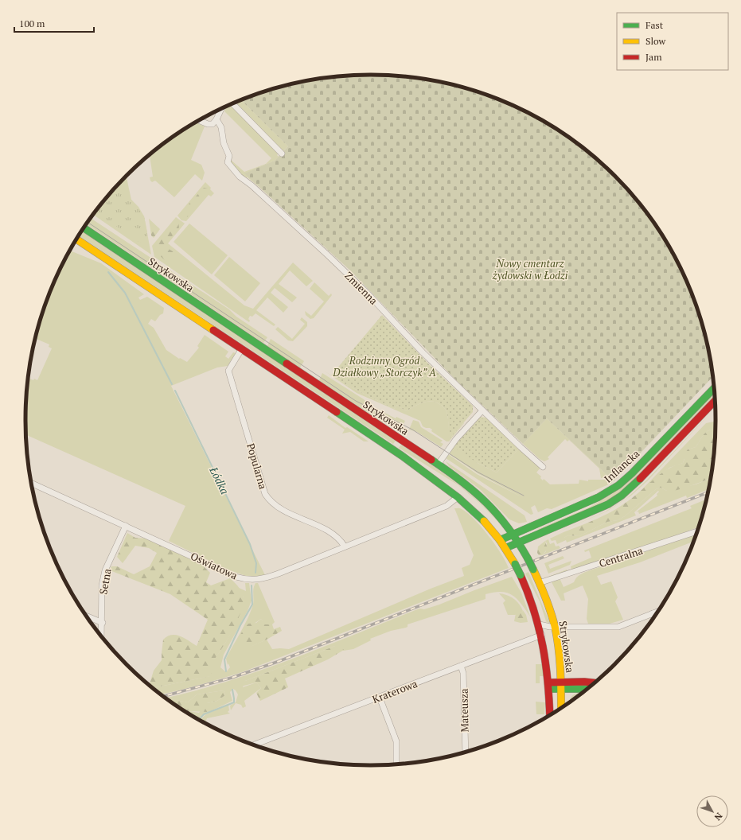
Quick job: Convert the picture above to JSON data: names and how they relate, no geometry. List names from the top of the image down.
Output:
{
  "streets": {
    "main road": ["Strykowska", "Inflancka"],
    "street": [
      "Zmienna",
      "Popularna",
      "Centralna",
      "Oświatowa",
      "Setna",
      "Kraterowa",
      "Mateusza"
    ]
  },
  "crossings": [
    ["Strykowska", "Popularna"],
    ["Strykowska", "Inflancka"],
    ["Strykowska", "Centralna"],
    ["Strykowska", "Oświatowa"],
    ["Strykowska", "Kraterowa"],
    ["Popularna", "Oświatowa"],
    ["Oświatowa", "Setna"],
    ["Kraterowa", "Mateusza"]
  ],
  "water": ["Łódka"],
  "parks": ["Nowy cmentarz żydowski w Łodzi", "Rodzinny Ogród Działkowy „Storczyk” A"],
  "legend": ["Fast", "Slow", "Jam"],
  "scale_bar": "100 m",
  "north": "bottom right"
}
